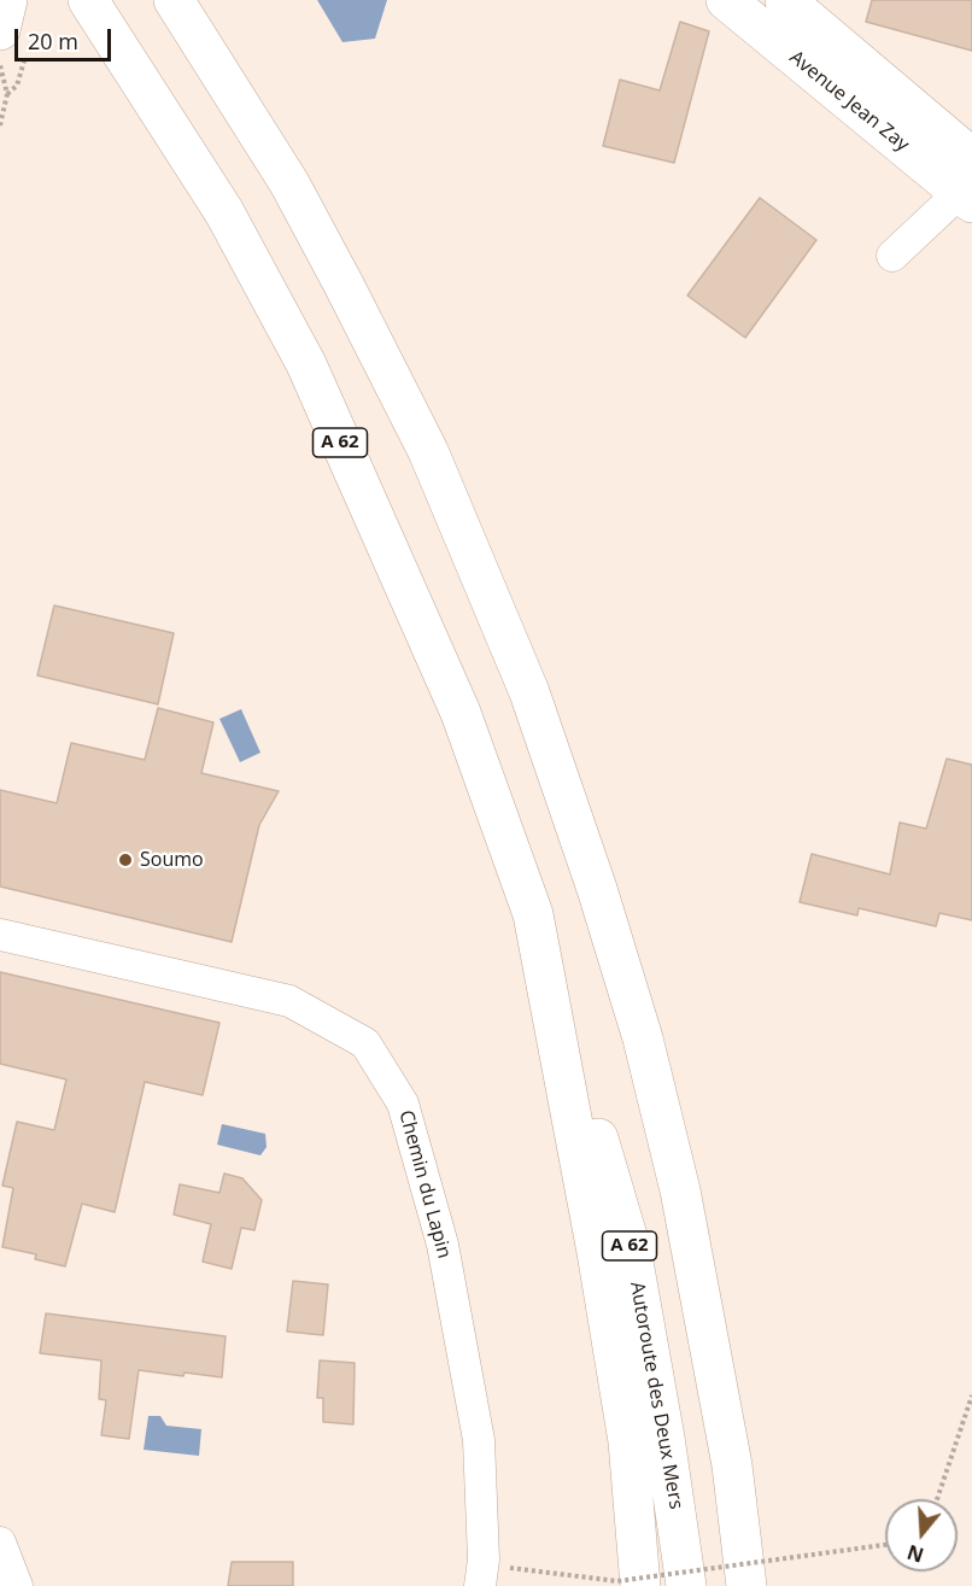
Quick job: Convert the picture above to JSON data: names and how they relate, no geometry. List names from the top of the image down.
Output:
{
  "streets": {
    "main road": ["Avenue Jean Zay", "A 62", "Autoroute des Deux Mers"],
    "street": ["Chemin du Lapin"]
  },
  "crossings": [
    ["A 62", "Autoroute des Deux Mers"]
  ],
  "places": ["Soumo"],
  "scale_bar": "20 m",
  "north": "bottom"
}
